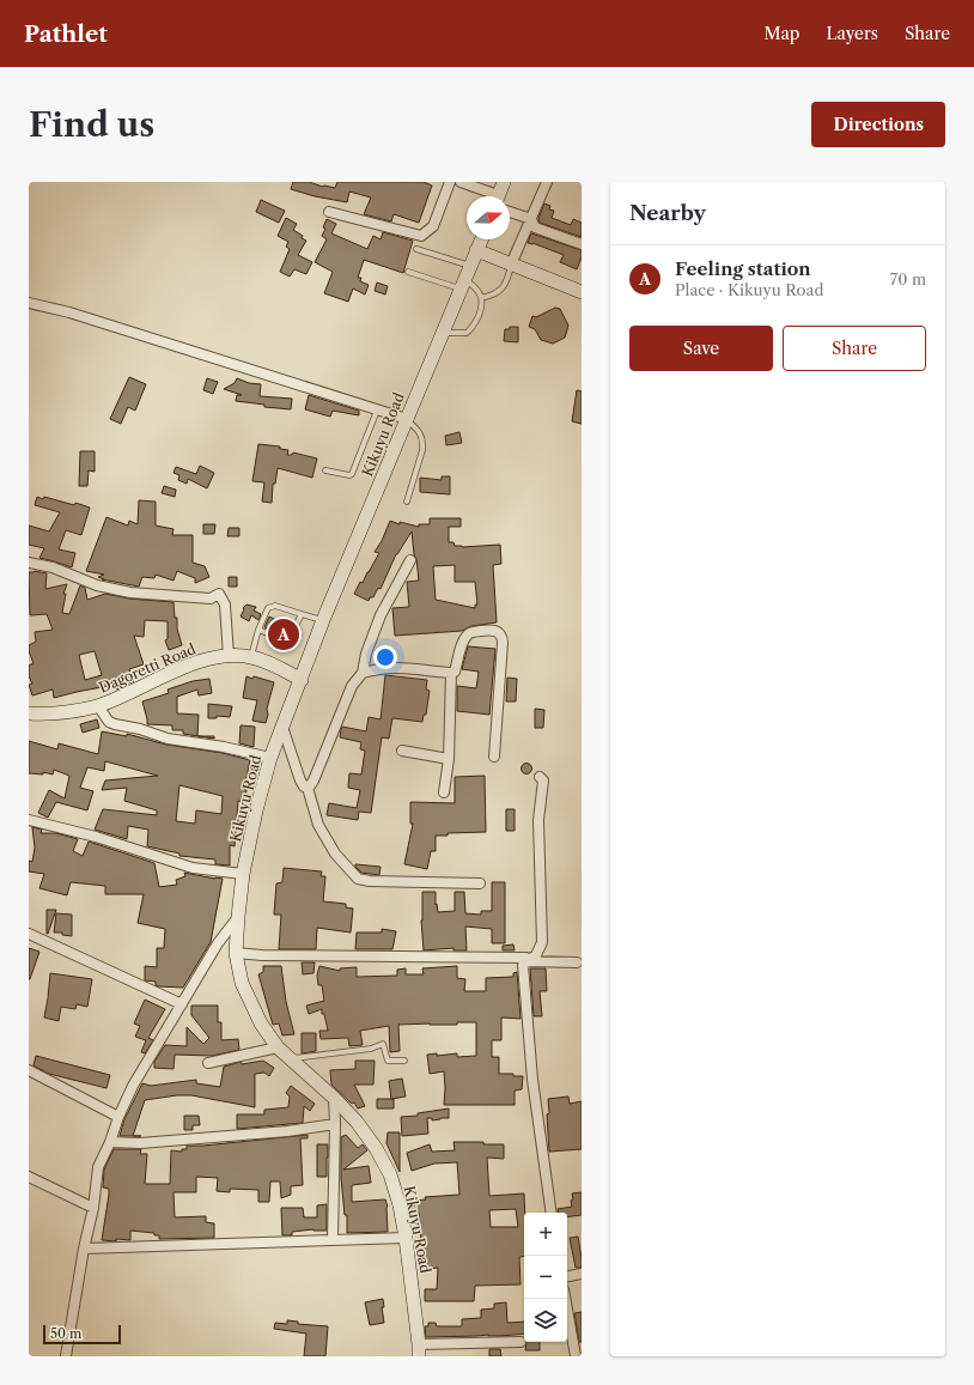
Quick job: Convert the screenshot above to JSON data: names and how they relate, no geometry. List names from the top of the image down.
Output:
{
  "streets": {
    "main road": ["Kikuyu Road", "Dagoretti Road"]
  },
  "crossings": [
    ["Kikuyu Road", "Dagoretti Road"]
  ],
  "scale_bar": "50 m",
  "north": "right",
  "page": {
    "header": "Pathlet",
    "nav": ["Map", "Layers", "Share"],
    "buttons": [
      "Directions",
      ["Save", "Share"]
    ],
    "title": "Find us",
    "heading": "Nearby",
    "list": [
      {
        "mark": "A",
        "name": "Feeling station",
        "note": "Place · Kikuyu Road",
        "value": "70 m"
      }
    ],
    "pins": "A",
    "map_buttons": ["+", "−"],
    "scale": "50 m"
  }
}
